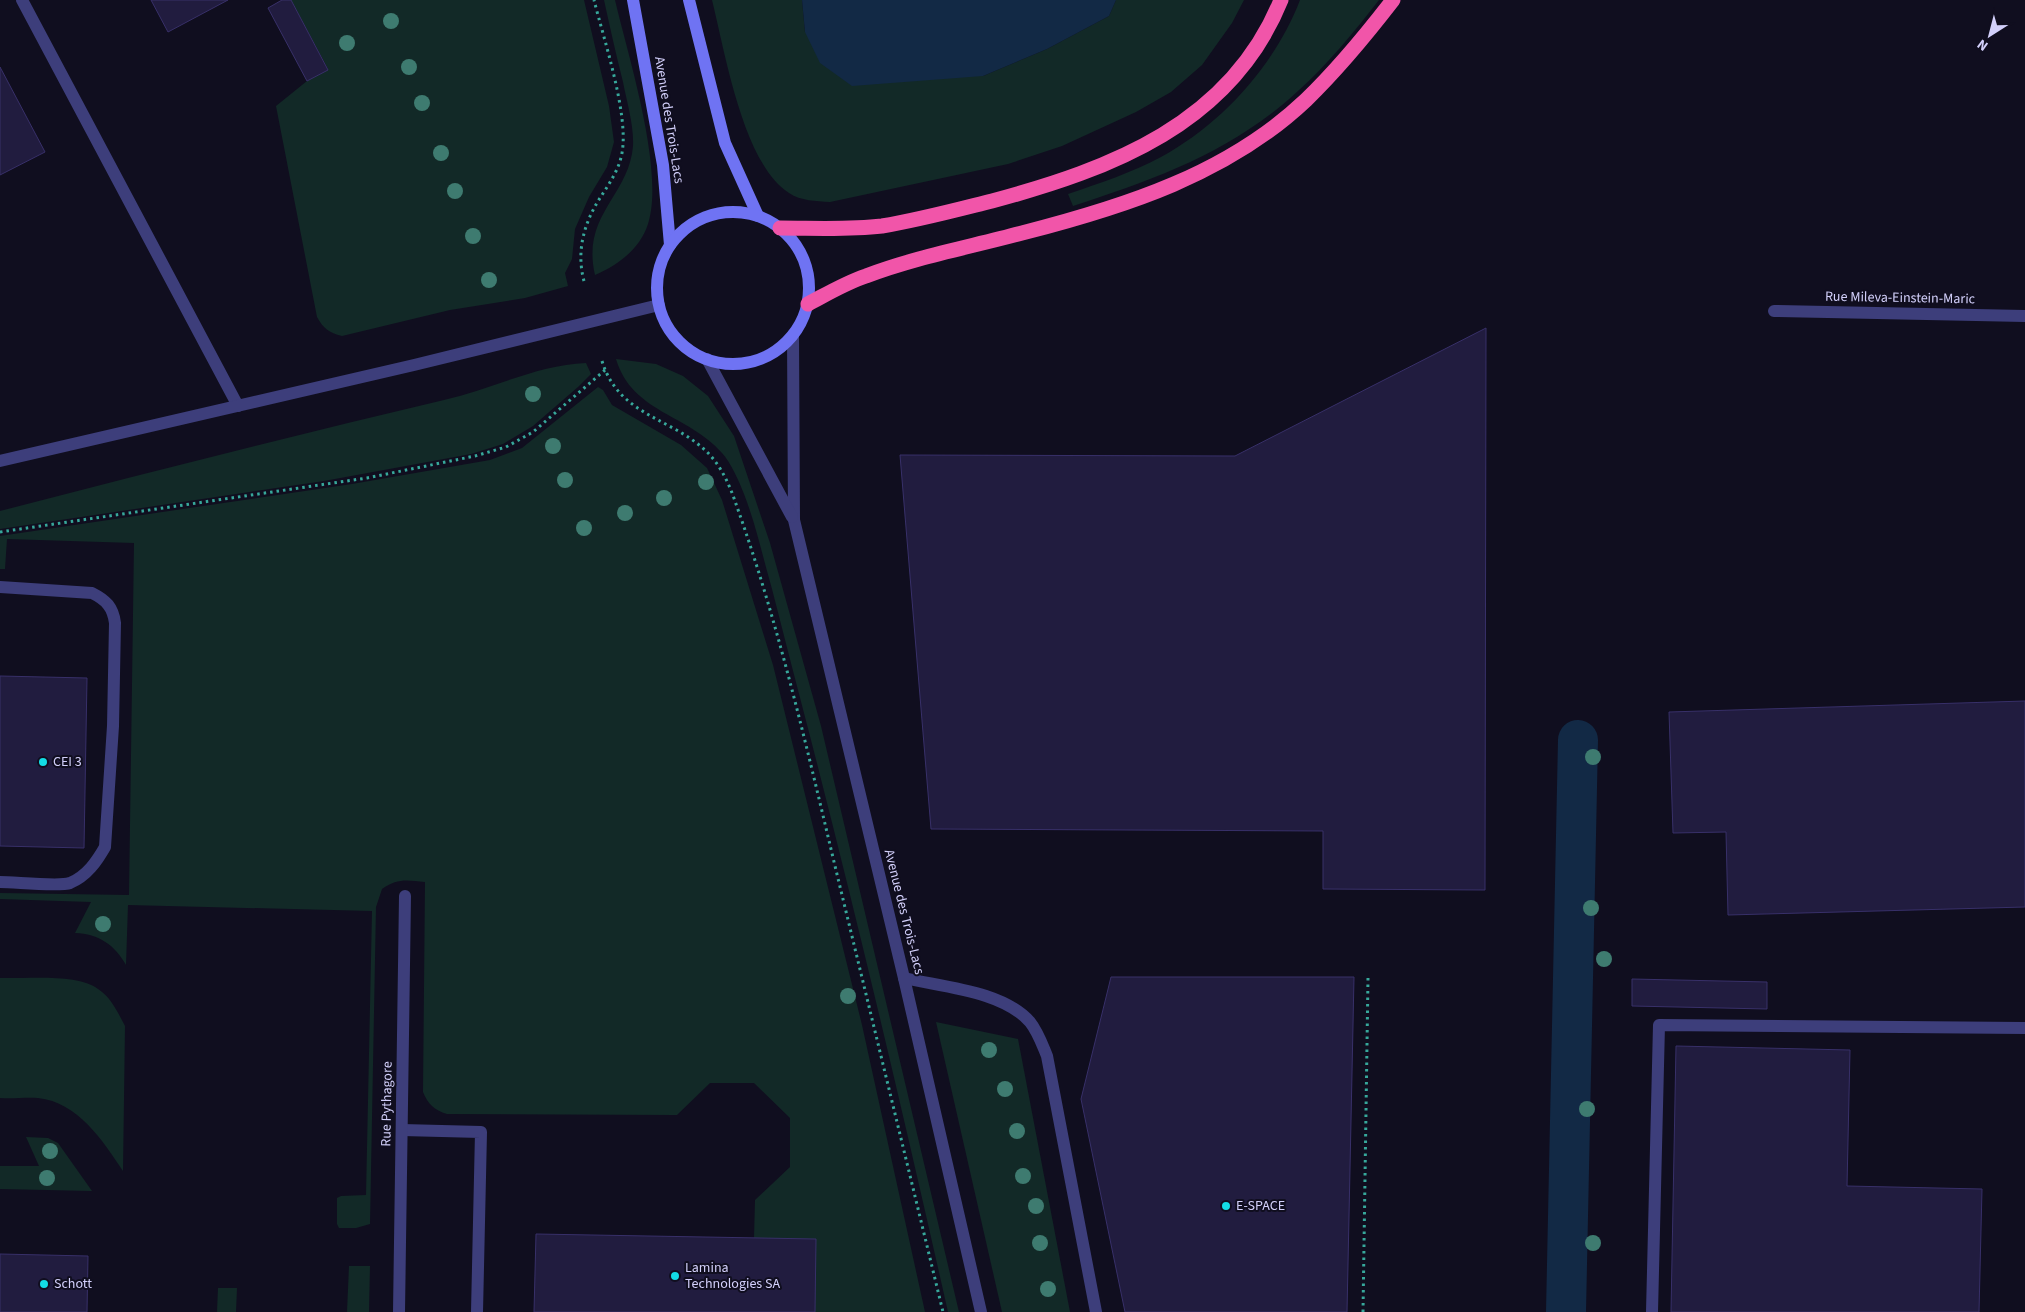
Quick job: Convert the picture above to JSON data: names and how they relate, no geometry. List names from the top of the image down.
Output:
{
  "streets": {
    "main road": ["Avenue des Trois-Lacs"],
    "street": ["Rue Mileva-Einstein-Maric", "Rue Pythagore"]
  },
  "places": [
    "CEI 3",
    "E-SPACE",
    "Lamina Technologies SA",
    "Schott"
  ],
  "north": "bottom left"
}
